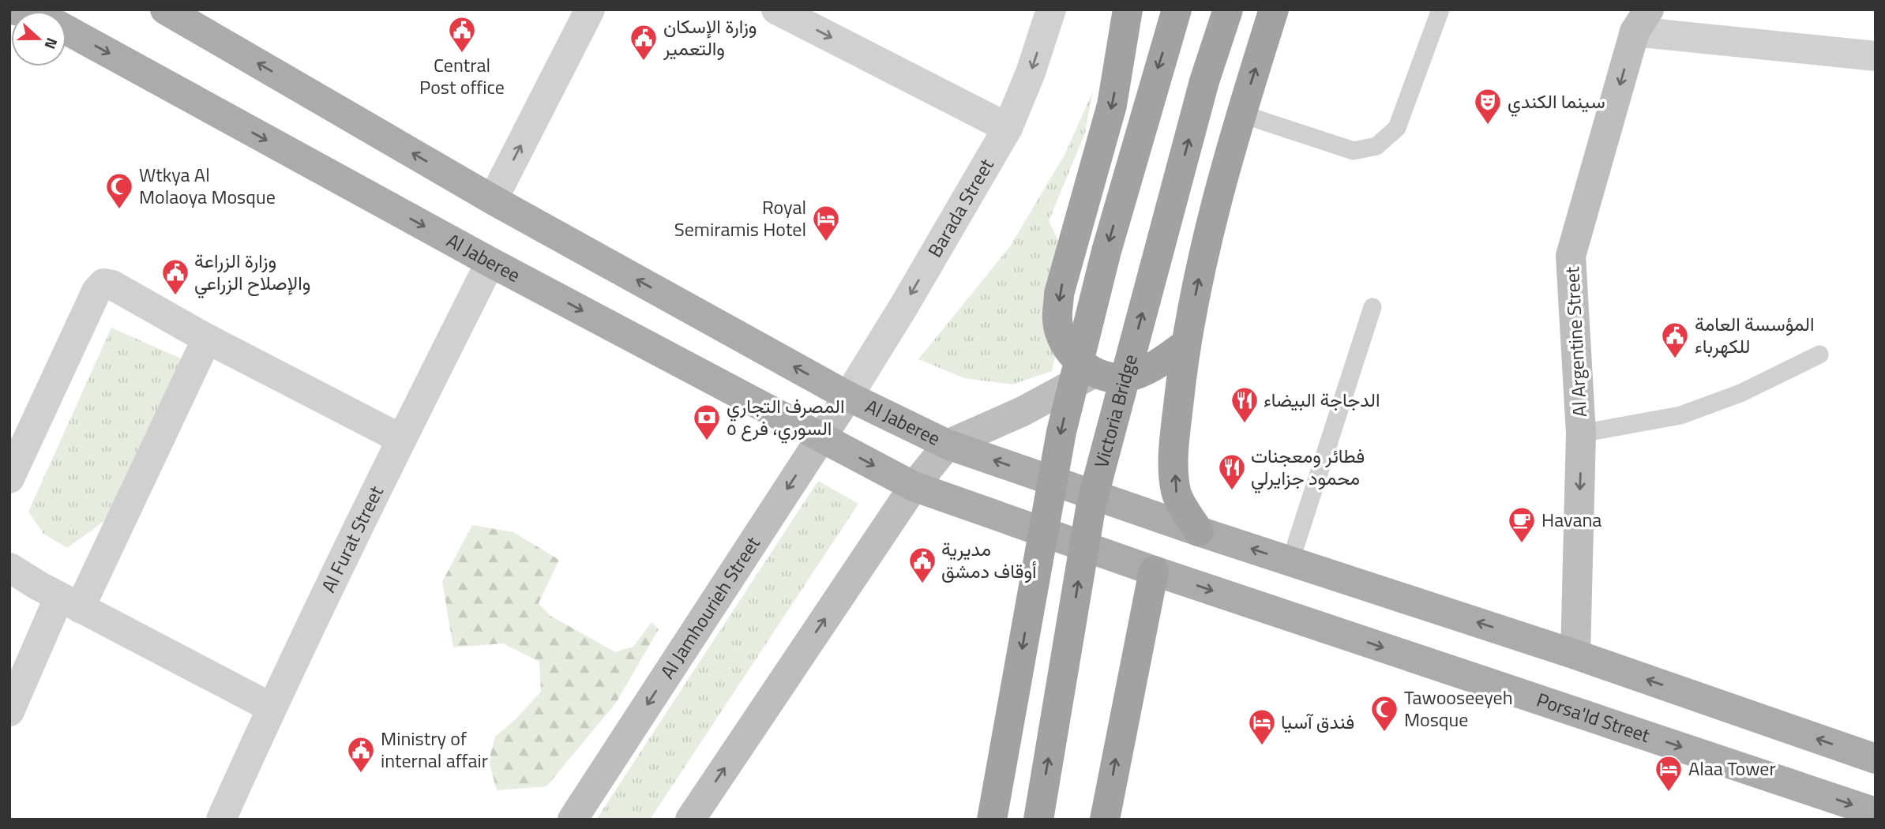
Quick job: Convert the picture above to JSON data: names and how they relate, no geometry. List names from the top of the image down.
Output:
{
  "streets": {
    "highway": ["Victoria Bridge"],
    "main road": [
      "Al Jaberee",
      "Al Argentine Street",
      "Al Jamhourieh Street",
      "Porsa'Id Street"
    ],
    "street": ["Barada Street", "Al Furat Street"]
  },
  "crossings": [
    ["Barada Street", "Al Jaberee"],
    ["Barada Street", "Al Jamhourieh Street"],
    ["Al Jaberee", "Al Furat Street"],
    ["Al Jaberee", "Al Jamhourieh Street"],
    ["Al Jaberee", "Porsa'Id Street"]
  ],
  "one_way": ["Barada Street", "Al Argentine Street"],
  "places": {
    "public building": [
      "Central Post office",
      "وزارة الإسكان والتعمير",
      "وزارة الزراعة والإصلاح الزراعي",
      "المؤسسة العامة للكهرباء",
      "مديرية أوقاف دمشق",
      "Ministry of internal affair"
    ],
    "theatre": ["سينما الكندي"],
    "mosque": ["Wtkya Al Molaoya Mosque", "Tawooseeyeh Mosque"],
    "hotel": ["Royal Semiramis Hotel", "فندق آسيا", "Alaa Tower"],
    "restaurant": ["الدجاجة البيضاء", "فطائر ومعجنات محمود جزايرلي"],
    "bank": ["المصرف التجاري السوري، فرع ٥"],
    "cafe": ["Havana"]
  },
  "north": "right"
}
